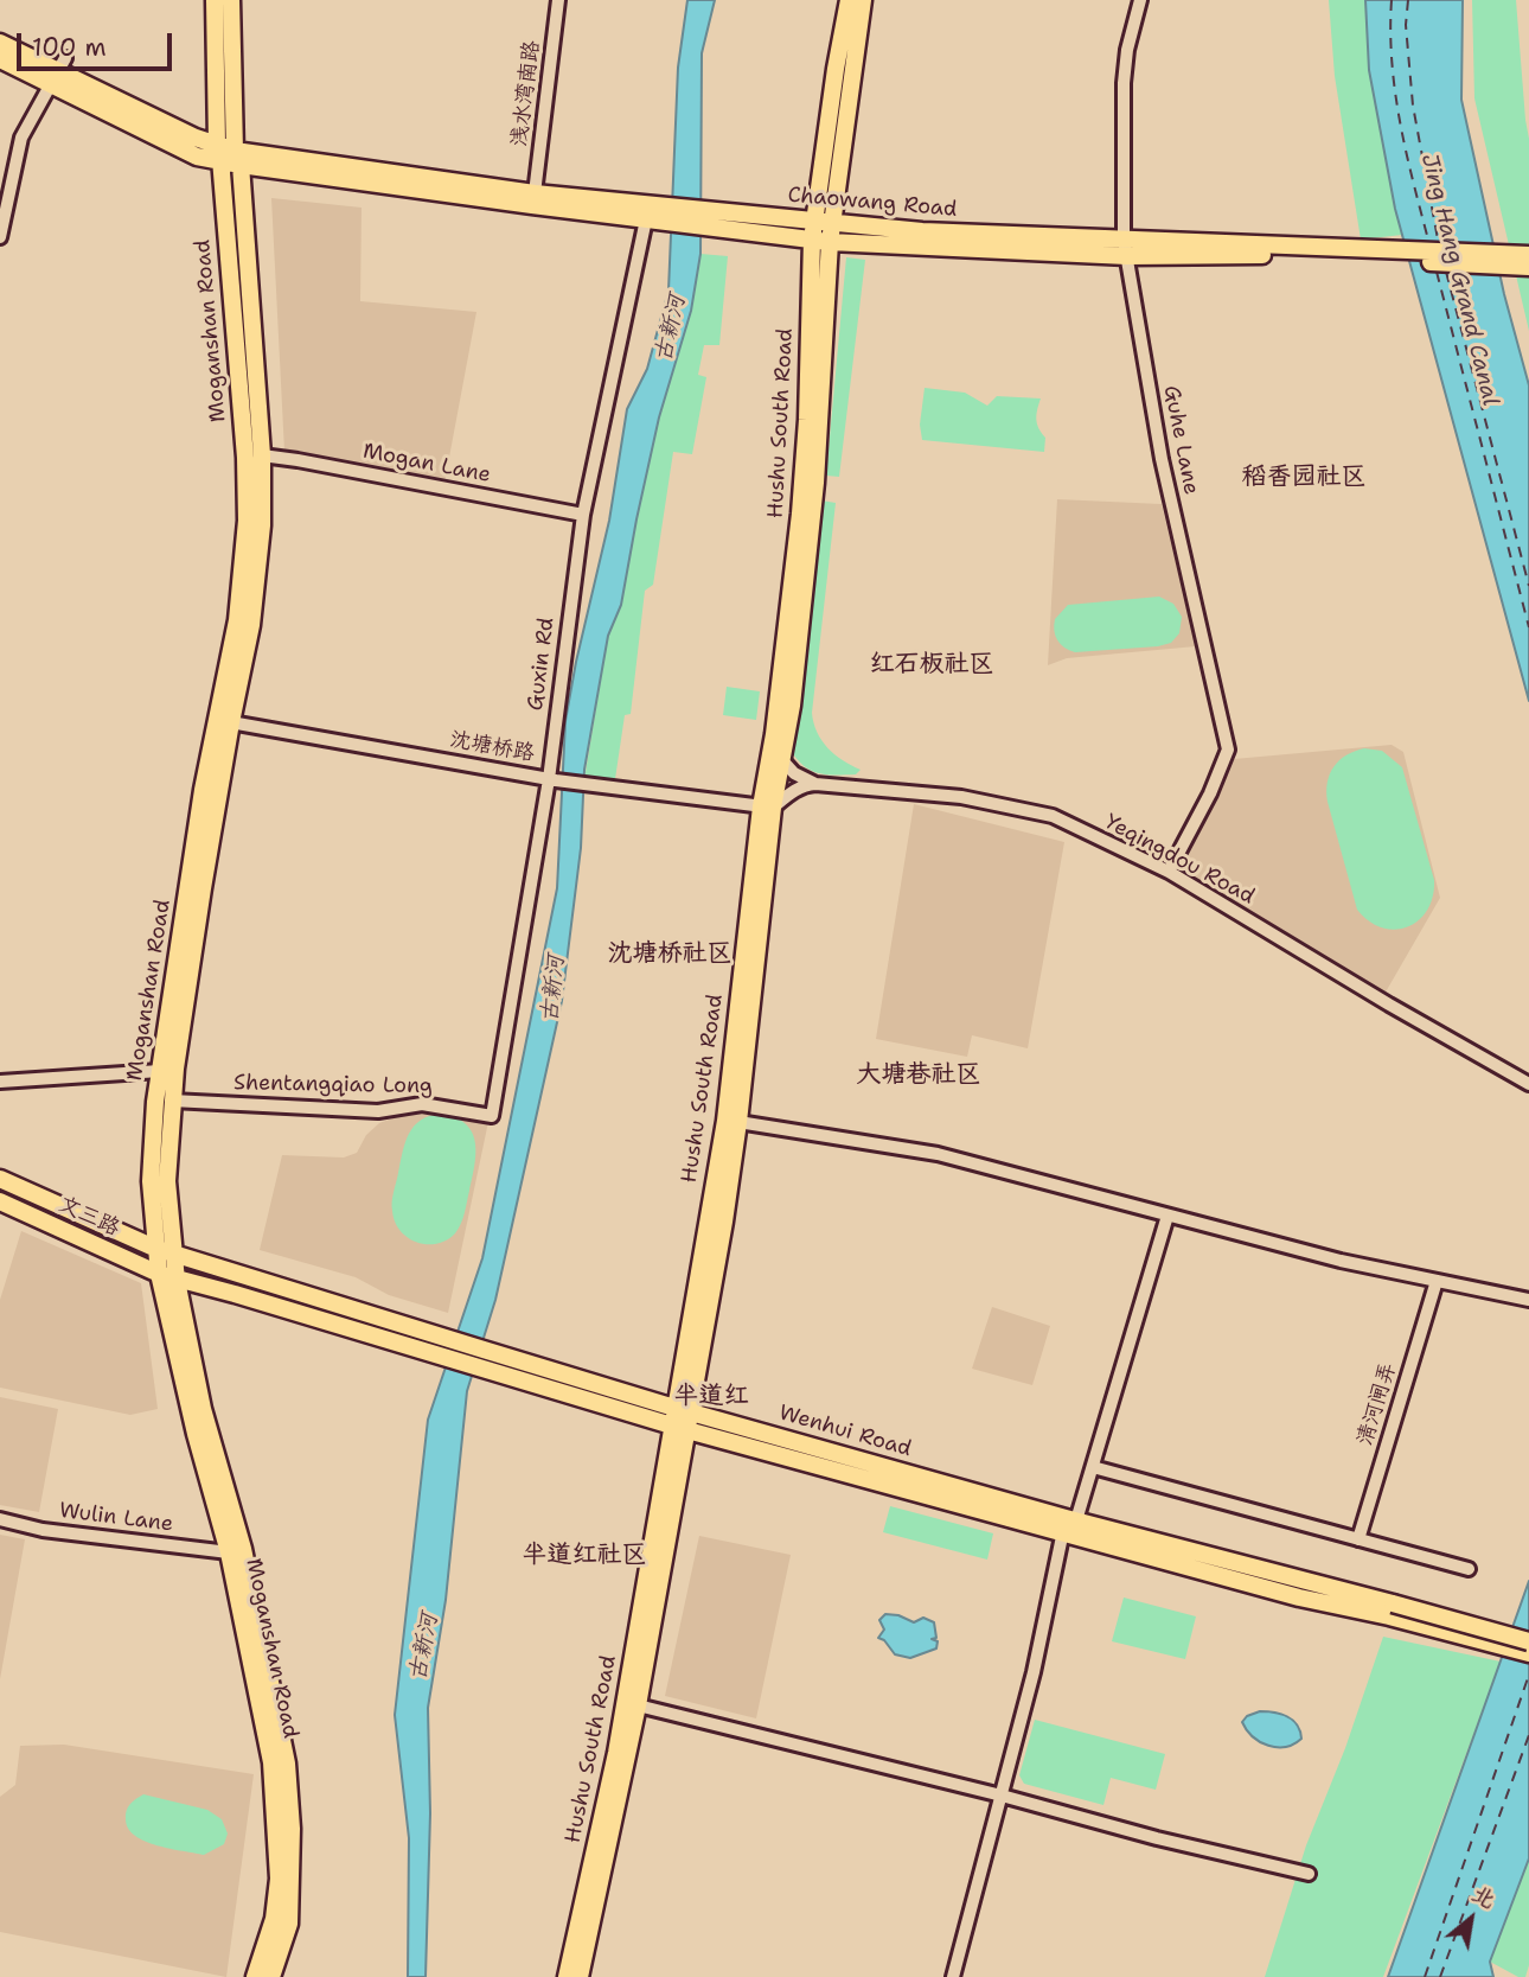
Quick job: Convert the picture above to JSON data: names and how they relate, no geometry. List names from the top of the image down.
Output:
{
  "streets": {
    "main road": [
      "Chaowang Road",
      "Moganshan Road",
      "Hushu South Road",
      "文三路",
      "Wenhui Road"
    ],
    "street": [
      "浅水湾南路",
      "Guhe Lane",
      "Mogan Lane",
      "Guxin Rd",
      "沈塘桥路",
      "Yeqingdou Road",
      "Shentangqiao Long",
      "清河闸弄",
      "Wulin Lane"
    ]
  },
  "crossings": [
    ["浅水湾南路", "Chaowang Road"],
    ["Chaowang Road", "Moganshan Road"],
    ["Chaowang Road", "Hushu South Road"],
    ["Chaowang Road", "Guhe Lane"],
    ["Chaowang Road", "Guxin Rd"],
    ["Moganshan Road", "Mogan Lane"],
    ["Moganshan Road", "沈塘桥路"],
    ["Moganshan Road", "Shentangqiao Long"],
    ["Moganshan Road", "文三路"],
    ["Moganshan Road", "Wenhui Road"],
    ["Moganshan Road", "Wulin Lane"],
    ["Hushu South Road", "沈塘桥路"],
    ["Hushu South Road", "Wenhui Road"],
    ["Guhe Lane", "Yeqingdou Road"],
    ["Mogan Lane", "Guxin Rd"],
    ["Guxin Rd", "沈塘桥路"],
    ["Guxin Rd", "Shentangqiao Long"],
    ["文三路", "Wenhui Road"]
  ],
  "districts": [
    "稻香园社区",
    "红石板社区",
    "沈塘桥社区",
    "大塘巷社区",
    "半道红",
    "半道红社区"
  ],
  "water": ["Jing Hang Grand Canal", "古新河"],
  "scale_bar": "100 m",
  "north": "top right"
}
